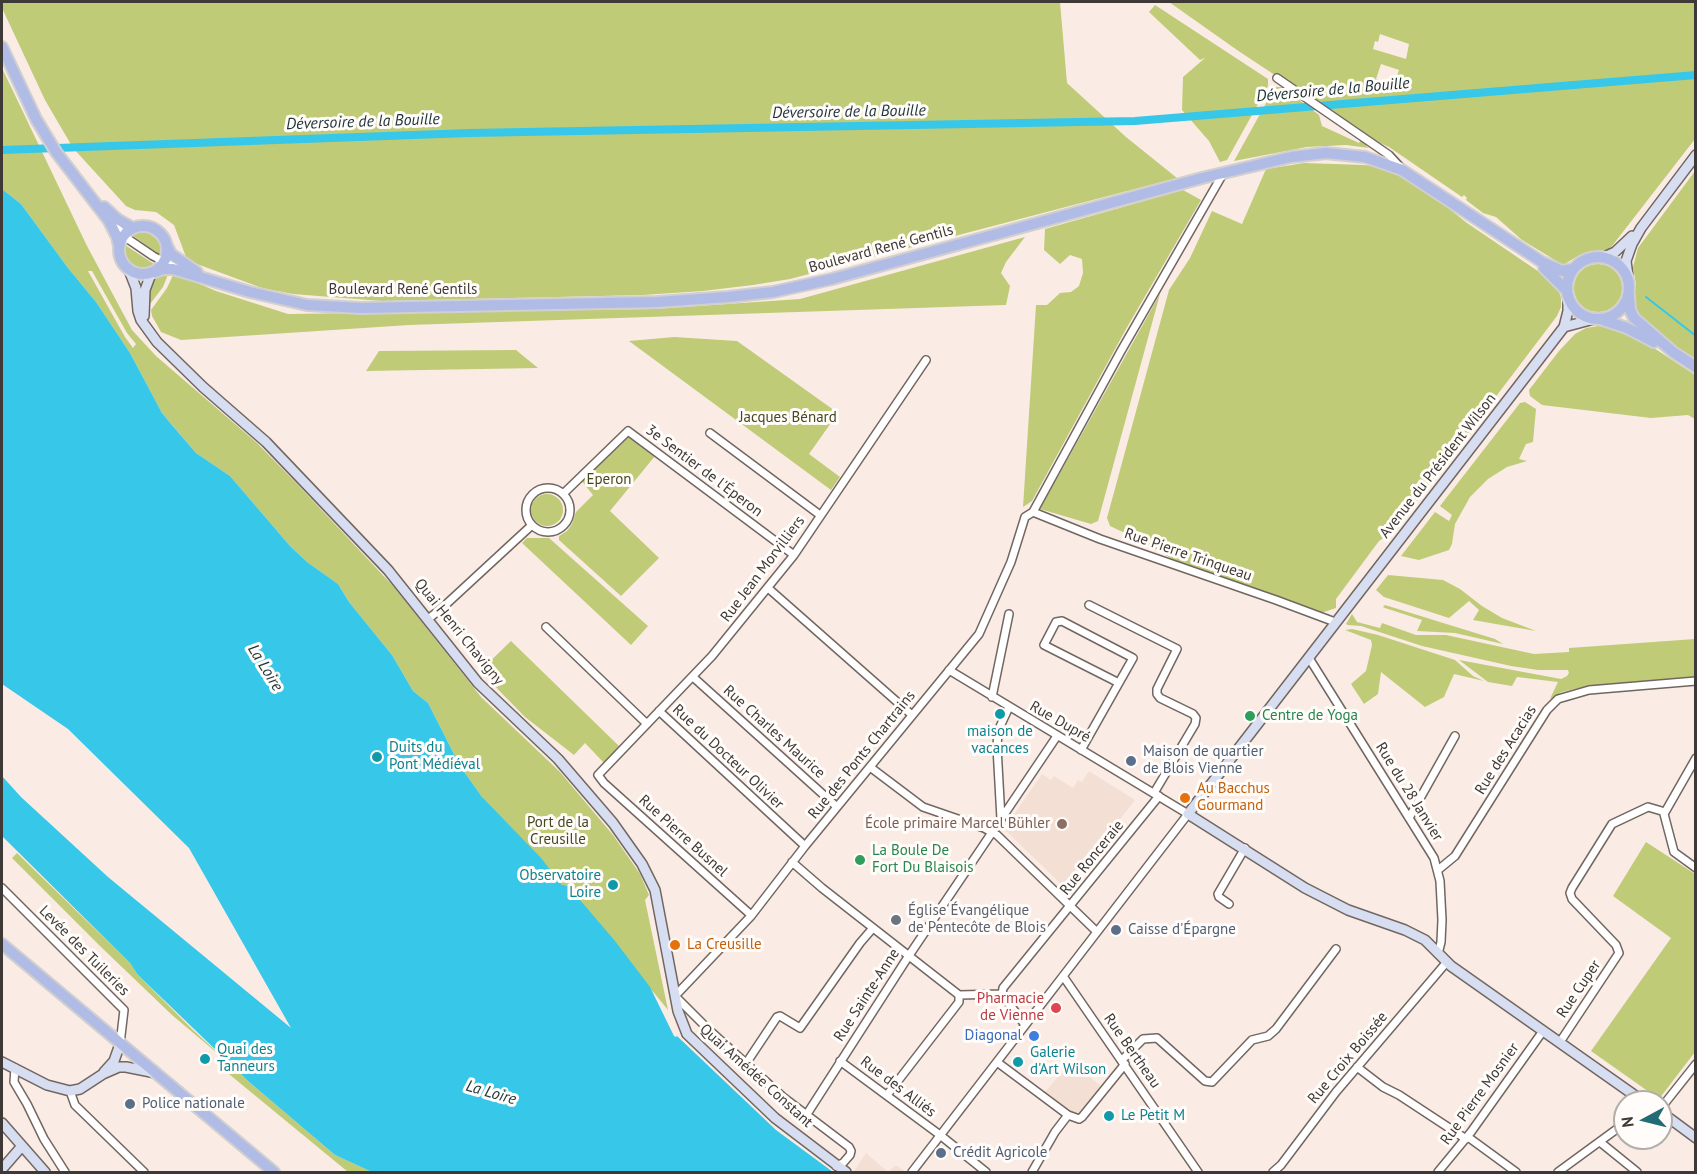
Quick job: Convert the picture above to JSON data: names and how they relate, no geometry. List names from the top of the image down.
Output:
{
  "streets": {
    "main road": [
      "Boulevard René Gentils",
      "Avenue du Président Wilson",
      "Quai Henri Chavigny",
      "Quai Amédée Constant"
    ],
    "street": [
      "3e Sentier de l'Éperon",
      "Rue Pierre Trinqueau",
      "Rue Jean Morvilliers",
      "Rue Dupré",
      "Rue Charles Maurice",
      "Rue des Acacias",
      "Rue des Ponts Chartrains",
      "Rue du Docteur Olivier",
      "Rue du 28 Janvier",
      "Rue Pierre Busnel",
      "Rue Ronceraie",
      "Levée des Tuileries",
      "Rue Cuper",
      "Rue Sainte-Anne",
      "Rue Bertheau",
      "Rue Croix Boissée",
      "Rue des Alliés",
      "Rue Pierre Mosnier"
    ]
  },
  "crossings": [
    ["Boulevard René Gentils", "Rue des Ponts Chartrains"],
    ["Avenue du Président Wilson", "Rue Pierre Trinqueau"],
    ["Avenue du Président Wilson", "Rue Dupré"],
    ["Avenue du Président Wilson", "Rue du 28 Janvier"],
    ["3e Sentier de l'Éperon", "Rue Jean Morvilliers"],
    ["Rue Pierre Trinqueau", "Rue des Ponts Chartrains"],
    ["Rue Jean Morvilliers", "Rue Charles Maurice"],
    ["Rue Jean Morvilliers", "Rue du Docteur Olivier"],
    ["Rue Jean Morvilliers", "Rue Pierre Busnel"],
    ["Quai Henri Chavigny", "Rue des Ponts Chartrains"],
    ["Quai Henri Chavigny", "Quai Amédée Constant"],
    ["Rue Dupré", "Rue des Ponts Chartrains"],
    ["Rue Dupré", "Rue Ronceraie"],
    ["Rue Dupré", "Rue Sainte-Anne"],
    ["Rue Charles Maurice", "Rue des Ponts Chartrains"],
    ["Rue des Acacias", "Rue du 28 Janvier"],
    ["Rue des Ponts Chartrains", "Rue du Docteur Olivier"],
    ["Rue des Ponts Chartrains", "Rue Pierre Busnel"],
    ["Rue des Ponts Chartrains", "Quai Amédée Constant"],
    ["Rue Sainte-Anne", "Rue des Alliés"]
  ],
  "water": ["Déversoire de la Bouille", "La Loire"],
  "parks": ["Jacques Bénard", "Eperon", "Port de la Creusille"],
  "places": [
    "maison de vacances",
    "Centre de Yoga",
    "Duits du Pont Médiéval",
    "Maison de quartier de Blois Vienne",
    "Au Bacchus Gourmand",
    "École primaire Marcel Bühler",
    "La Boule De Fort Du Blaisois",
    "Observatoire Loire",
    "Église Évangélique de Pentecôte de Blois",
    "Caisse d'Épargne",
    "La Creusille",
    "Pharmacie de Vienne",
    "Diagonal",
    "Quai des Tanneurs",
    "Galerie d'Art Wilson",
    "Police nationale",
    "Le Petit M",
    "Crédit Agricole"
  ],
  "north": "left"
}
